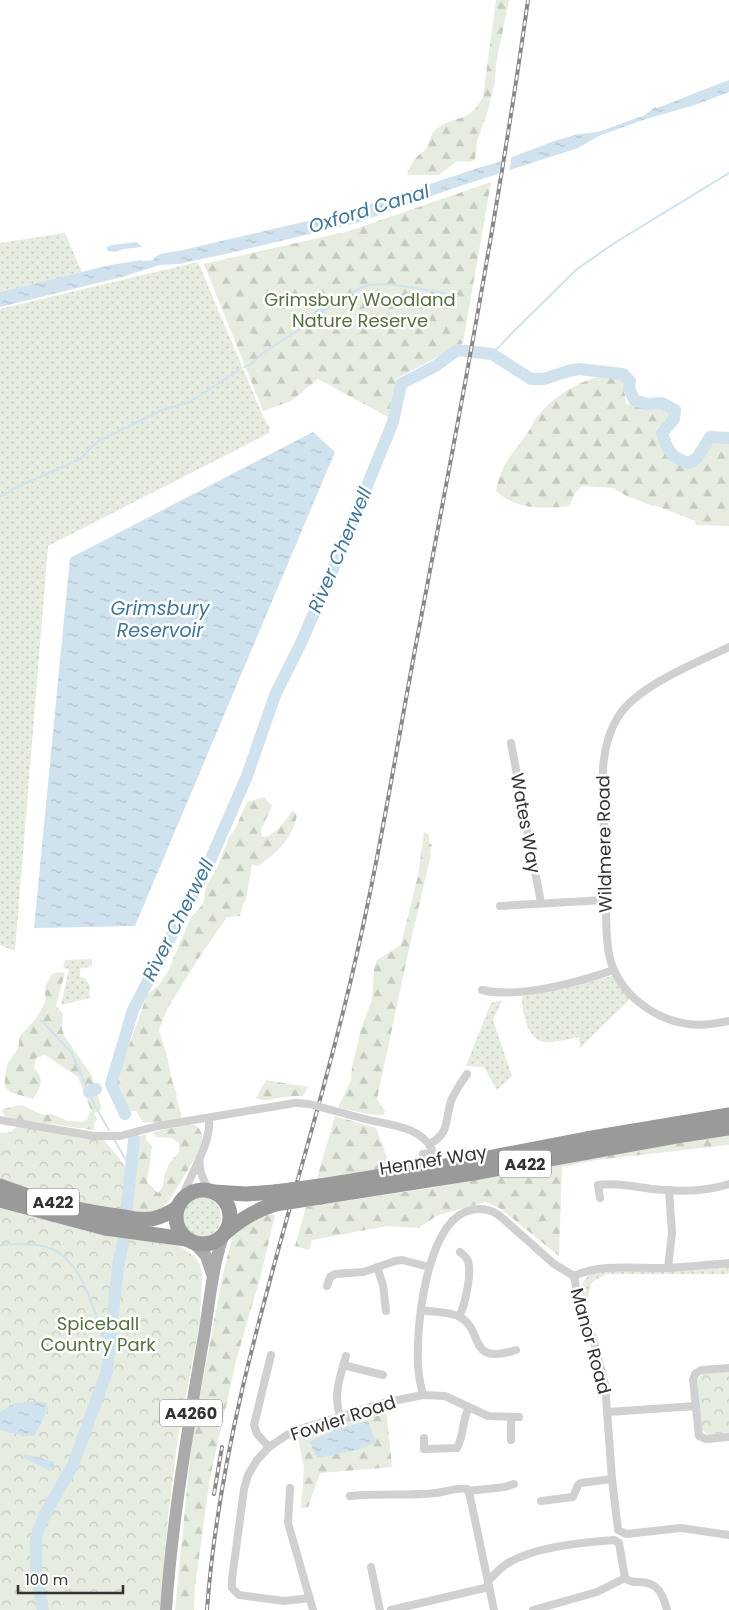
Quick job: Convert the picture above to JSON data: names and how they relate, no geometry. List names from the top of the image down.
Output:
{
  "streets": {
    "highway": ["Hennef Way", "A422"],
    "main road": ["A4260"],
    "street": [
      "Wates Way",
      "Wildmere Road",
      "Manor Road",
      "Fowler Road"
    ]
  },
  "crossings": [
    ["Hennef Way", "A422"],
    ["A422", "A4260"]
  ],
  "water": ["Oxford Canal", "River Cherwell", "Grimsbury Reservoir"],
  "parks": ["Grimsbury Woodland Nature Reserve", "Spiceball Country Park"],
  "scale_bar": "100 m"
}
